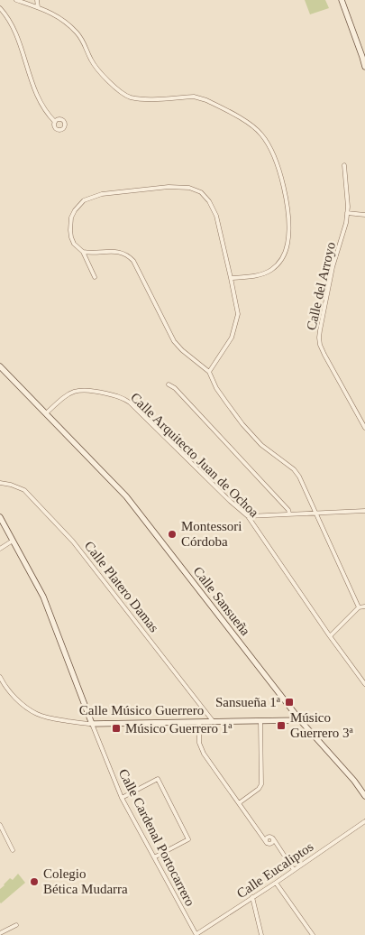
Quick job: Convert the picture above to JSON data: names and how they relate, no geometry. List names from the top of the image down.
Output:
{
  "streets": {
    "street": [
      "Calle del Arroyo",
      "Calle Arquitecto Juan de Ochoa",
      "Calle Platero Damas",
      "Calle Sansueña",
      "Calle Músico Guerrero",
      "Calle Cardenal Portocarrero",
      "Calle Eucaliptos"
    ]
  },
  "crossings": [
    ["Calle Arquitecto Juan de Ochoa", "Calle Sansueña"],
    ["Calle Platero Damas", "Calle Músico Guerrero"],
    ["Calle Sansueña", "Calle Músico Guerrero"],
    ["Calle Músico Guerrero", "Calle Cardenal Portocarrero"],
    ["Calle Cardenal Portocarrero", "Calle Eucaliptos"]
  ],
  "places": {
    "other": ["Montessori Córdoba", "Colegio Bética Mudarra"],
    "transit": ["Sansueña 1ª", "Músico Guerrero 3ª", "Músico Guerrero 1ª"]
  }
}
